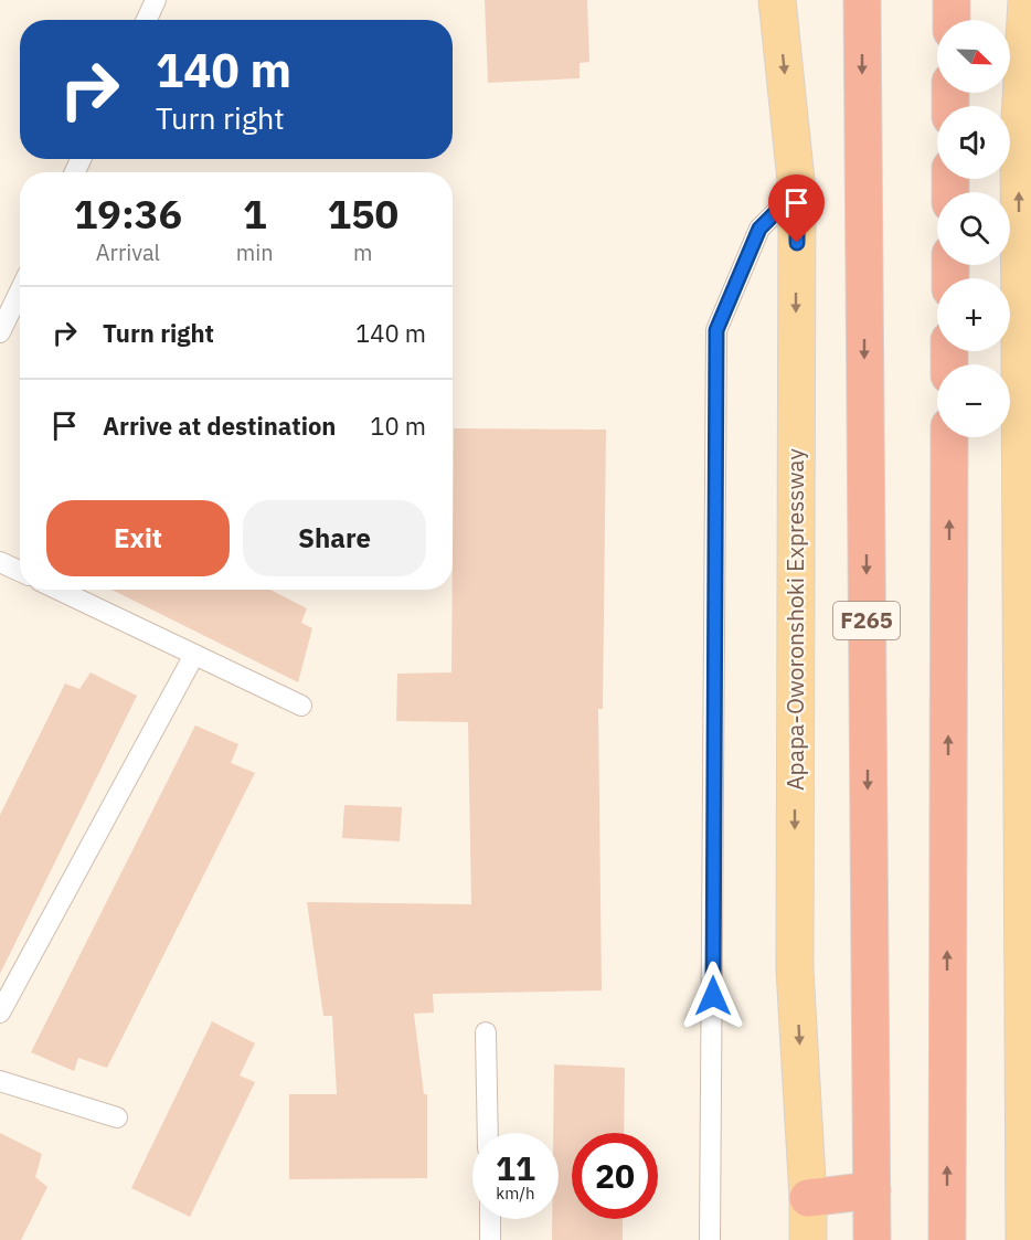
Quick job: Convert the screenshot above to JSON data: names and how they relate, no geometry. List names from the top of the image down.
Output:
{
  "streets": {
    "highway": ["F265"],
    "main road": ["Apapa-Oworonshoki Expressway"]
  },
  "north": "bottom right",
  "page": {
    "map_buttons": ["+", "−"],
    "turn": ["140 m", "Turn right"],
    "eta": [
      "19:36",
      "Arrival",
      "1",
      "min",
      "150",
      "m"
    ],
    "list": [
      {
        "name": "Turn right",
        "value": "140 m"
      },
      {
        "name": "Arrive at destination",
        "value": "10 m"
      }
    ],
    "buttons": ["Exit", "Share"],
    "speed": "11 km/h",
    "limit": "20"
  }
}
